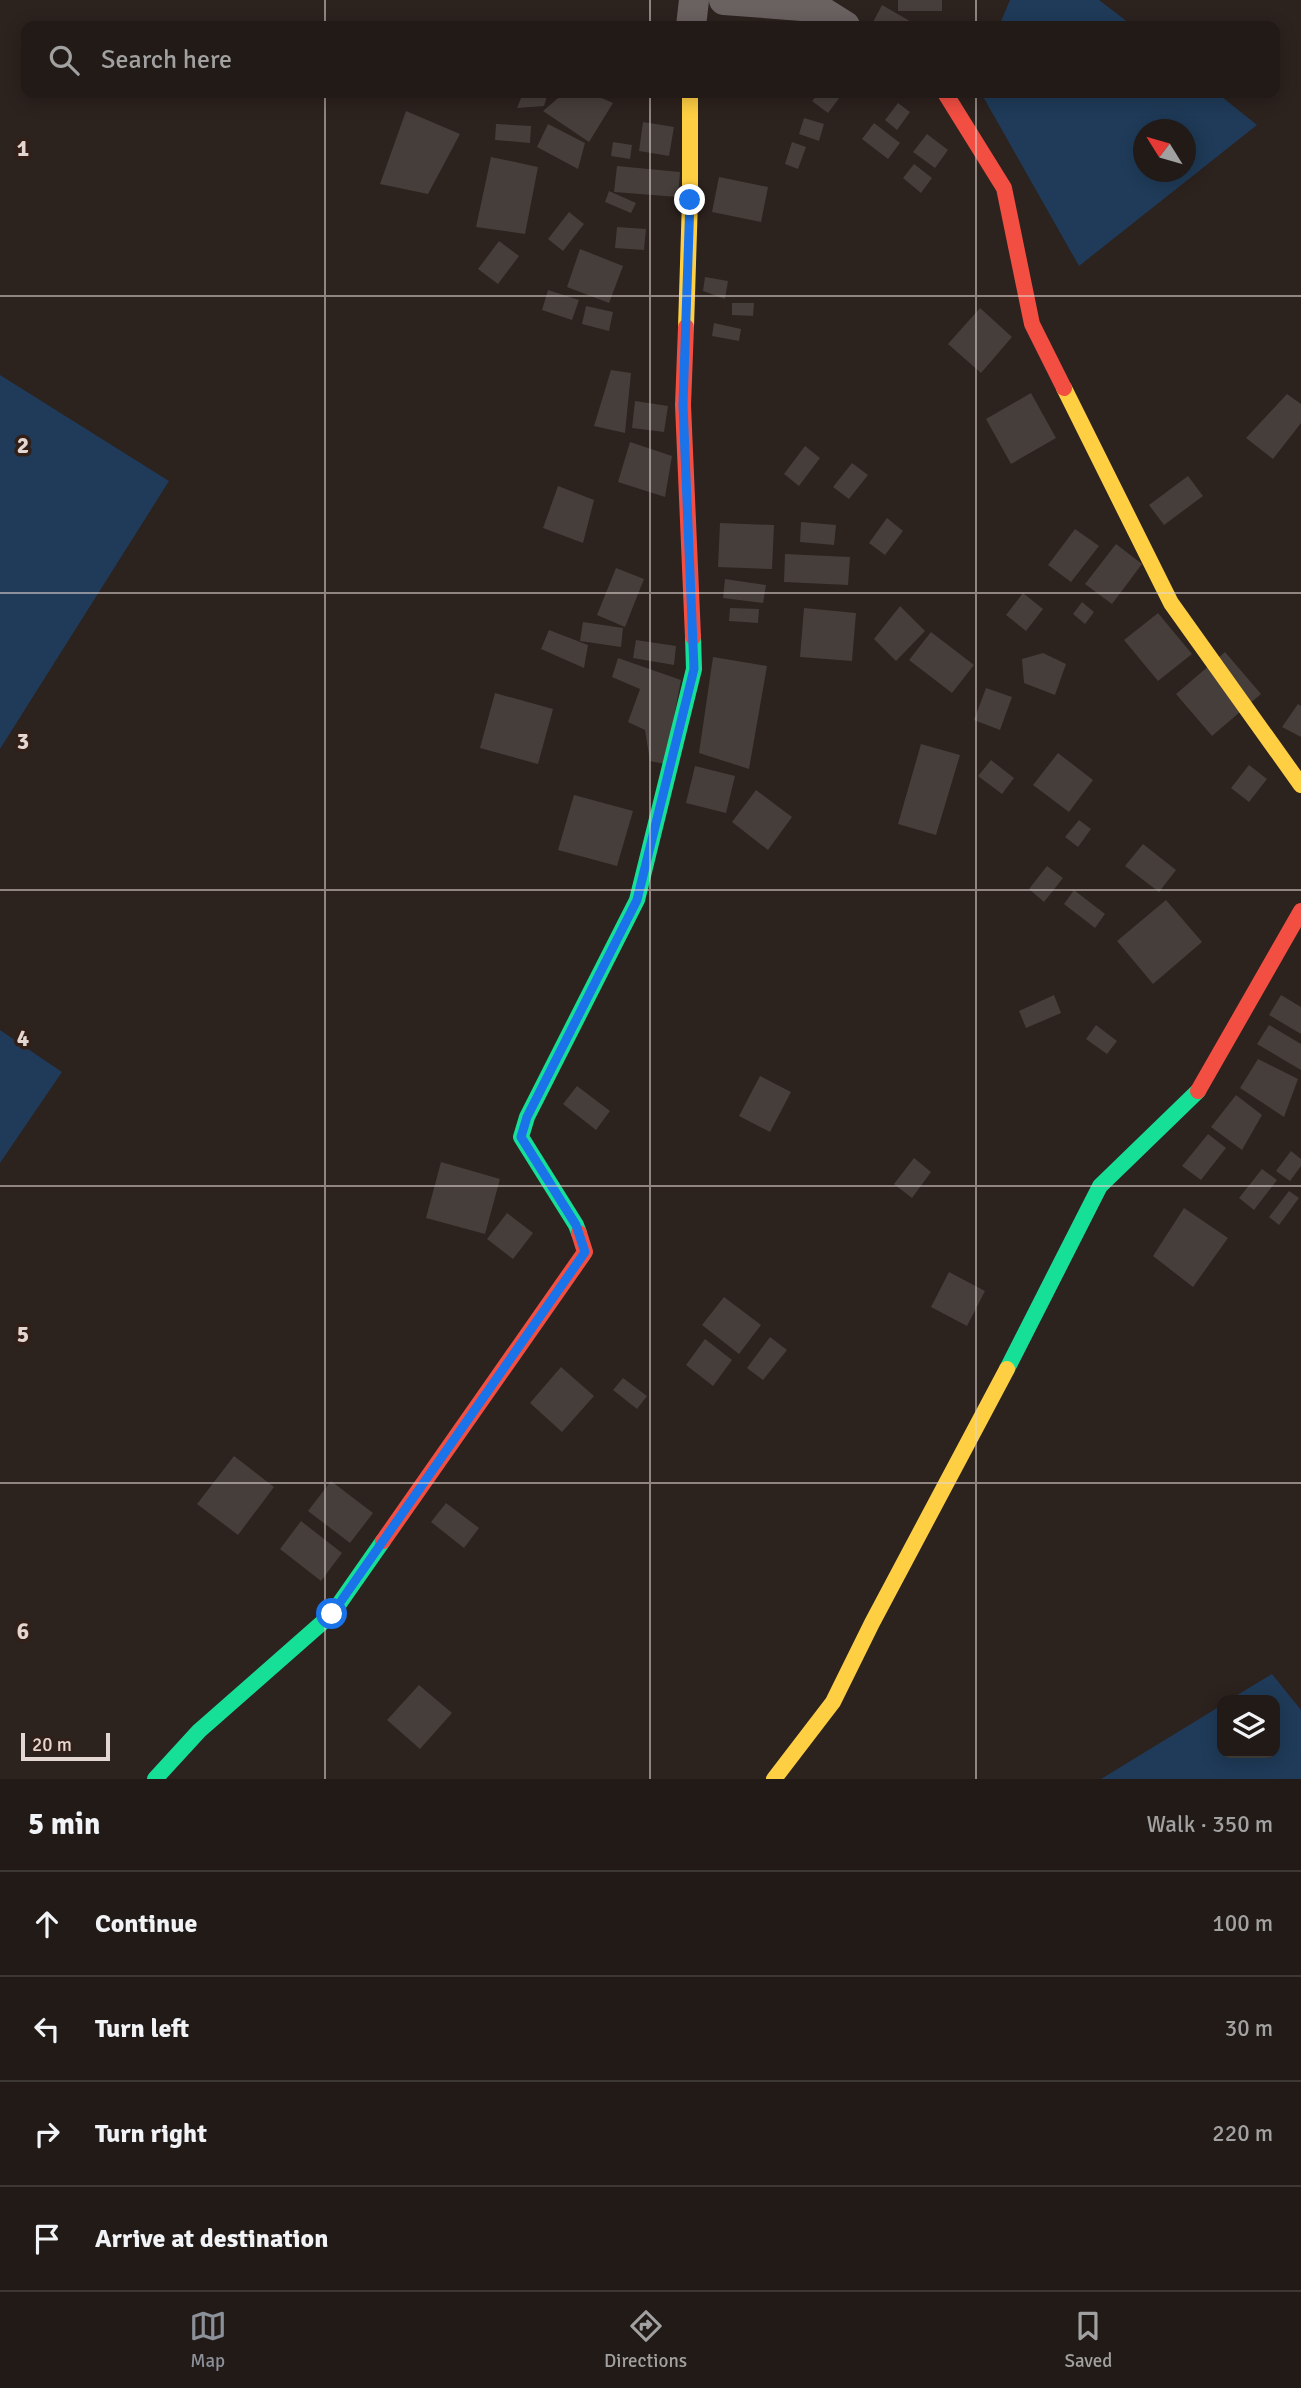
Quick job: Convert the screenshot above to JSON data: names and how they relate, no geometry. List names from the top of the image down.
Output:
{
  "scale_bar": "20 m",
  "north": "top left",
  "page": {
    "search": "Search here",
    "scale": "20 m",
    "heading": ["5 min", "Walk · 350 m"],
    "list": [
      ["Continue", "100 m"],
      ["Turn left", "30 m"],
      ["Turn right", "220 m"],
      "Arrive at destination"
    ],
    "nav": ["Map", "Directions", "Saved"]
  },
  "grid": {
    "rows": [
      "1",
      "2",
      "3",
      "4",
      "5",
      "6"
    ]
  }
}
